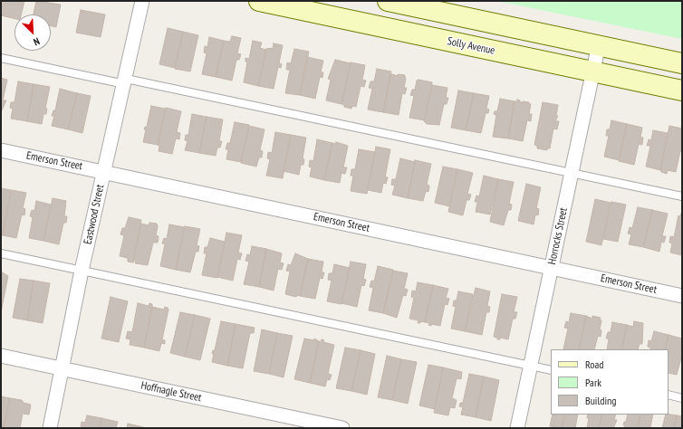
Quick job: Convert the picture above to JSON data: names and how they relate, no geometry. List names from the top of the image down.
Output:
{
  "streets": {
    "street": [
      "Solly Avenue",
      "Emerson Street",
      "Eastwood Street",
      "Horrocks Street",
      "Hoffnagle Street"
    ]
  },
  "crossings": [
    ["Solly Avenue", "Horrocks Street"],
    ["Emerson Street", "Eastwood Street"],
    ["Emerson Street", "Horrocks Street"],
    ["Eastwood Street", "Hoffnagle Street"]
  ],
  "legend": ["Road", "Park", "Building"],
  "north": "bottom right"
}
